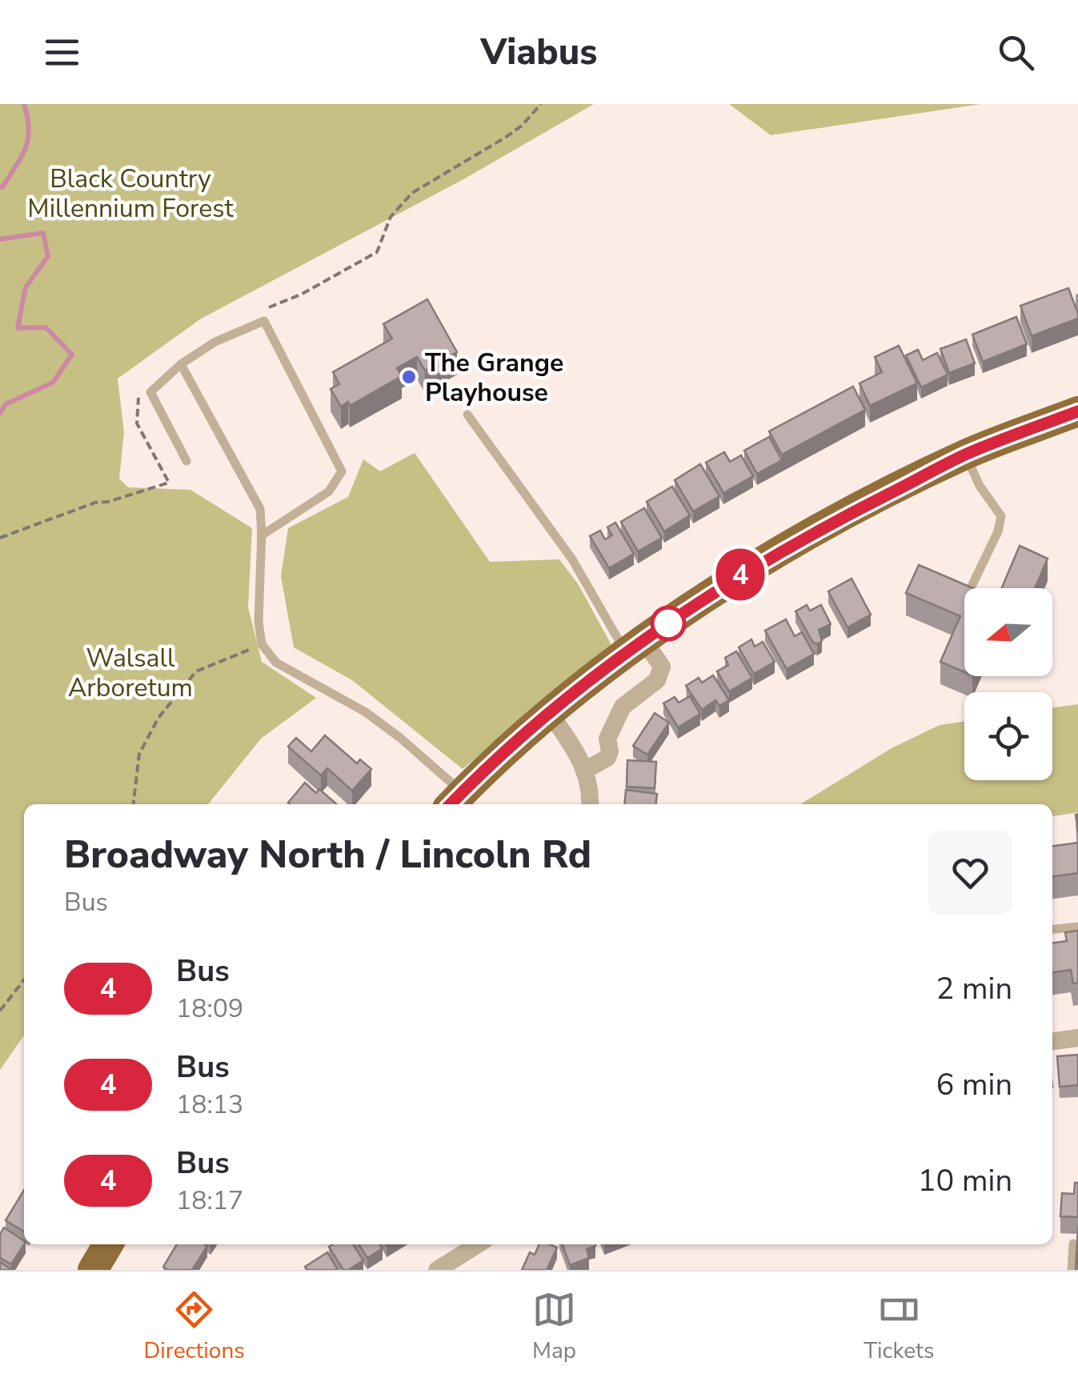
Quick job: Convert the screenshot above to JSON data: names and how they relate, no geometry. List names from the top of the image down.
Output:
{
  "parks": ["Black Country Millennium Forest", "Walsall Arboretum"],
  "places": ["The Grange Playhouse"],
  "lines": ["bus line 4"],
  "north": "left",
  "page": {
    "header": "Viabus",
    "on_map": "4",
    "heading": ["Broadway North / Lincoln Rd", "Bus"],
    "list": [
      {
        "mark": "4",
        "name": "Bus",
        "note": "18:09",
        "value": "2 min"
      },
      {
        "mark": "4",
        "name": "Bus",
        "note": "18:13",
        "value": "6 min"
      },
      {
        "mark": "4",
        "name": "Bus",
        "note": "18:17",
        "value": "10 min"
      }
    ],
    "tabs": ["Directions", "Map", "Tickets"]
  }
}
